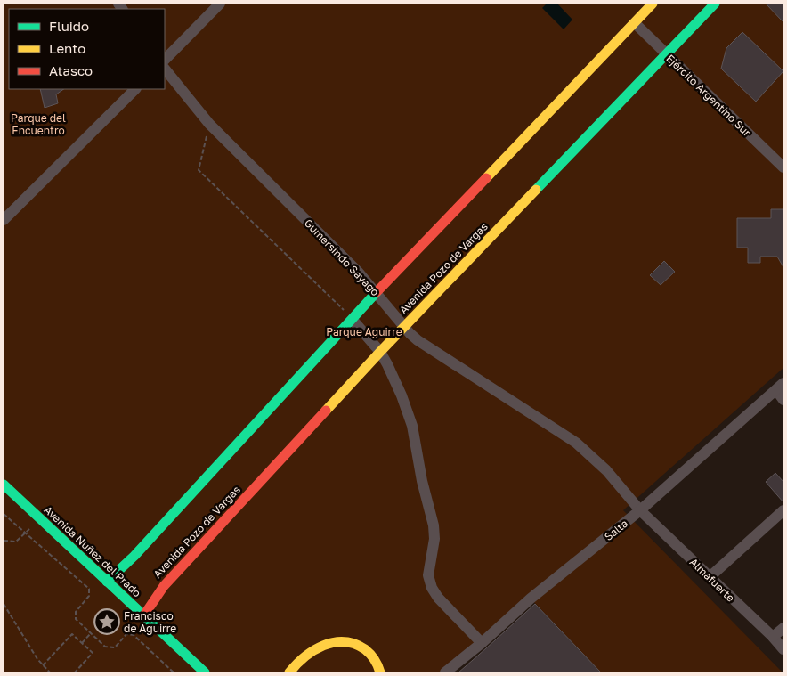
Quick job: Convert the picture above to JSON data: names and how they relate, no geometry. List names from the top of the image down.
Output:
{
  "streets": {
    "main road": ["Avenida Pozo de Vargas", "Avenida Nuñez del Prado"],
    "street": [
      "Ejército Argentino Sur",
      "Gumersindo Sayago",
      "Salta",
      "Almafuerte"
    ]
  },
  "crossings": [
    ["Ejército Argentino Sur", "Avenida Pozo de Vargas"],
    ["Gumersindo Sayago", "Avenida Pozo de Vargas"],
    ["Gumersindo Sayago", "Salta"],
    ["Gumersindo Sayago", "Almafuerte"],
    ["Avenida Pozo de Vargas", "Avenida Nuñez del Prado"],
    ["Salta", "Almafuerte"]
  ],
  "parks": ["Parque del Encuentro", "Parque Aguirre"],
  "places": {
    "place": ["Francisco de Aguirre"]
  },
  "legend": ["Fluido", "Lento", "Atasco"]
}
